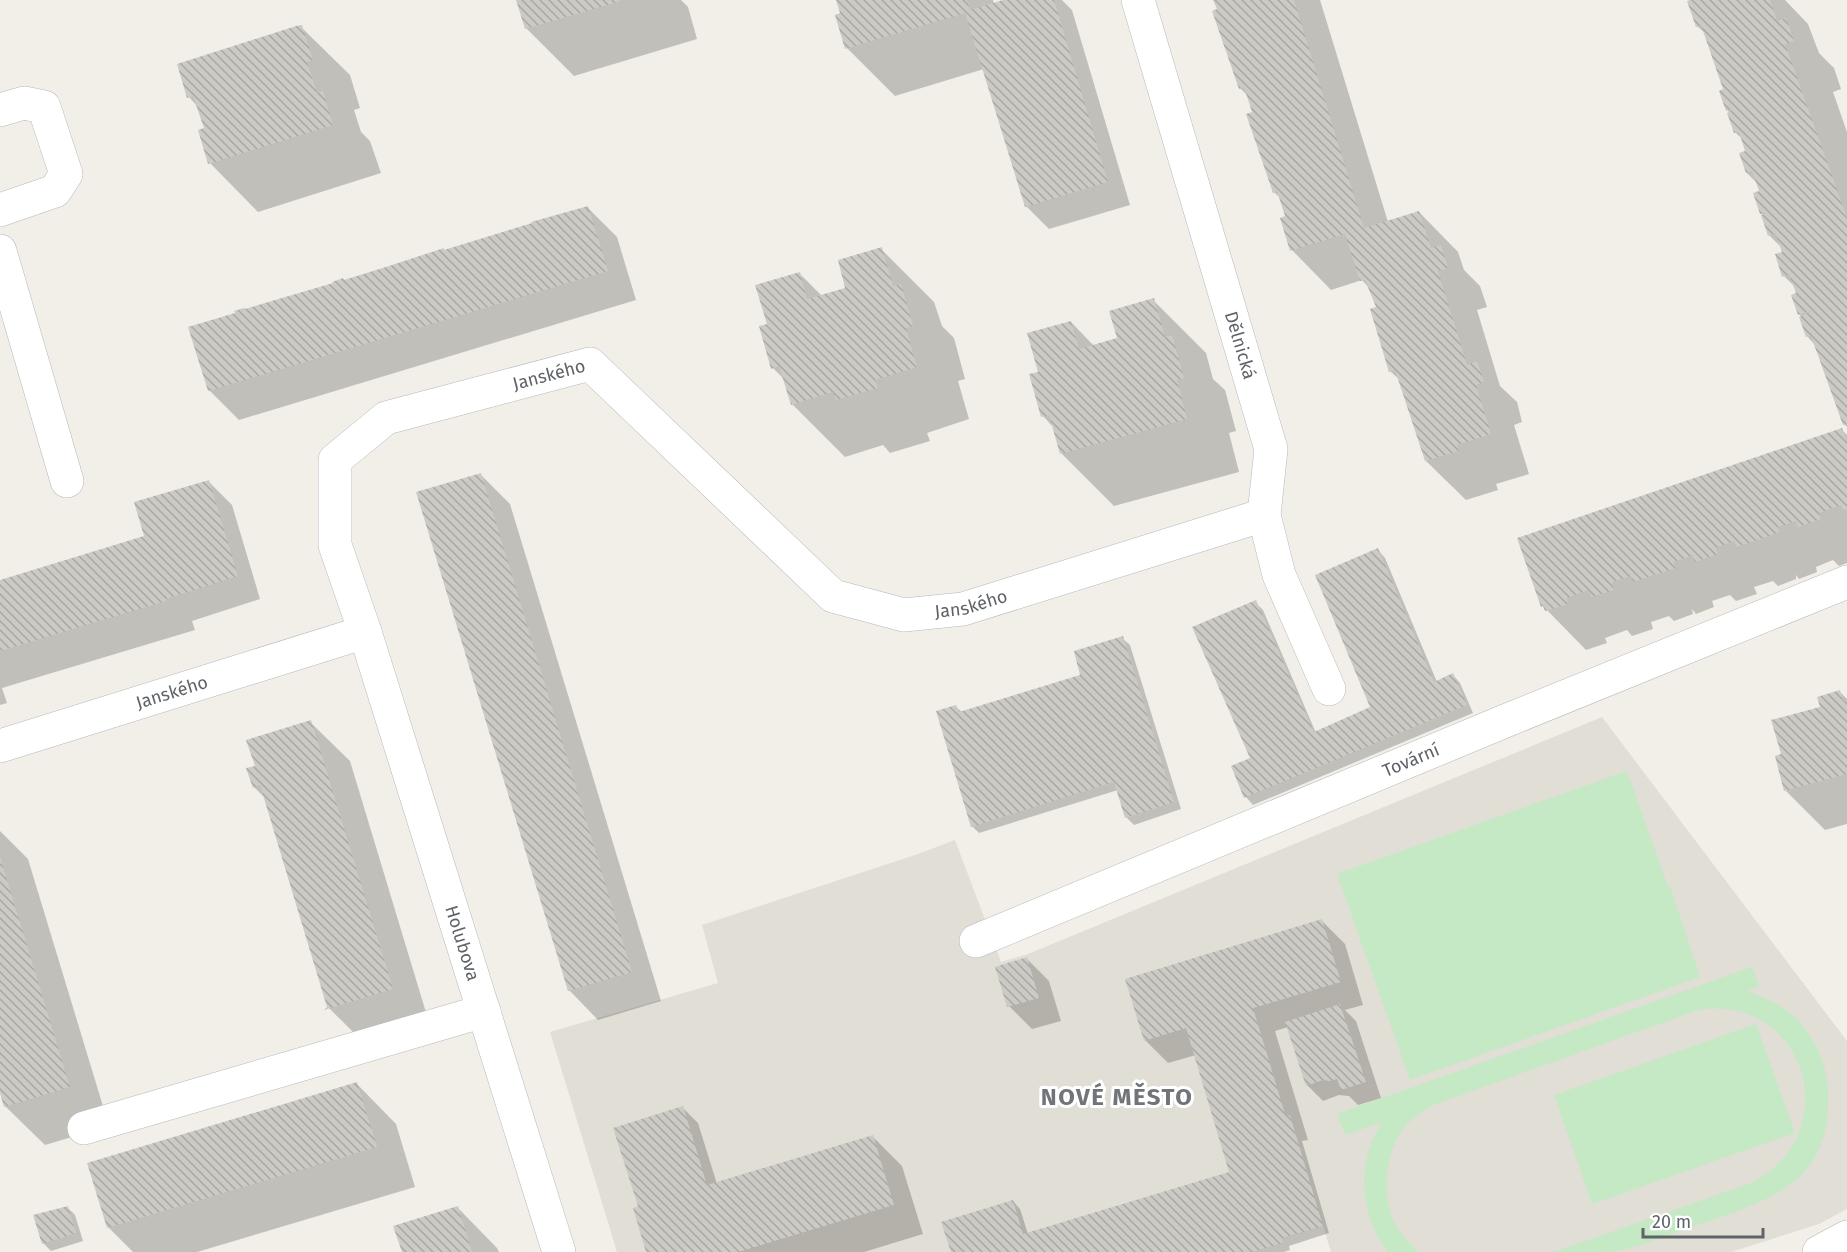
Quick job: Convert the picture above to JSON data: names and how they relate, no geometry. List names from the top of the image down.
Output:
{
  "streets": {
    "street": [
      "Dělnická",
      "Janského",
      "Tovární",
      "Holubova"
    ]
  },
  "crossings": [
    ["Dělnická", "Janského"],
    ["Janského", "Holubova"]
  ],
  "districts": ["NOVÉ MĚSTO"],
  "scale_bar": "20 m"
}
